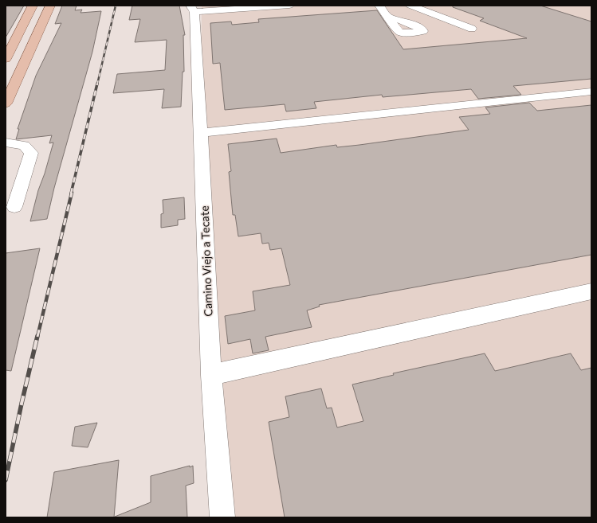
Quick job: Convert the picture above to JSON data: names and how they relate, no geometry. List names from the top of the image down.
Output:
{
  "streets": {
    "street": ["Camino Viejo a Tecate"]
  }
}
